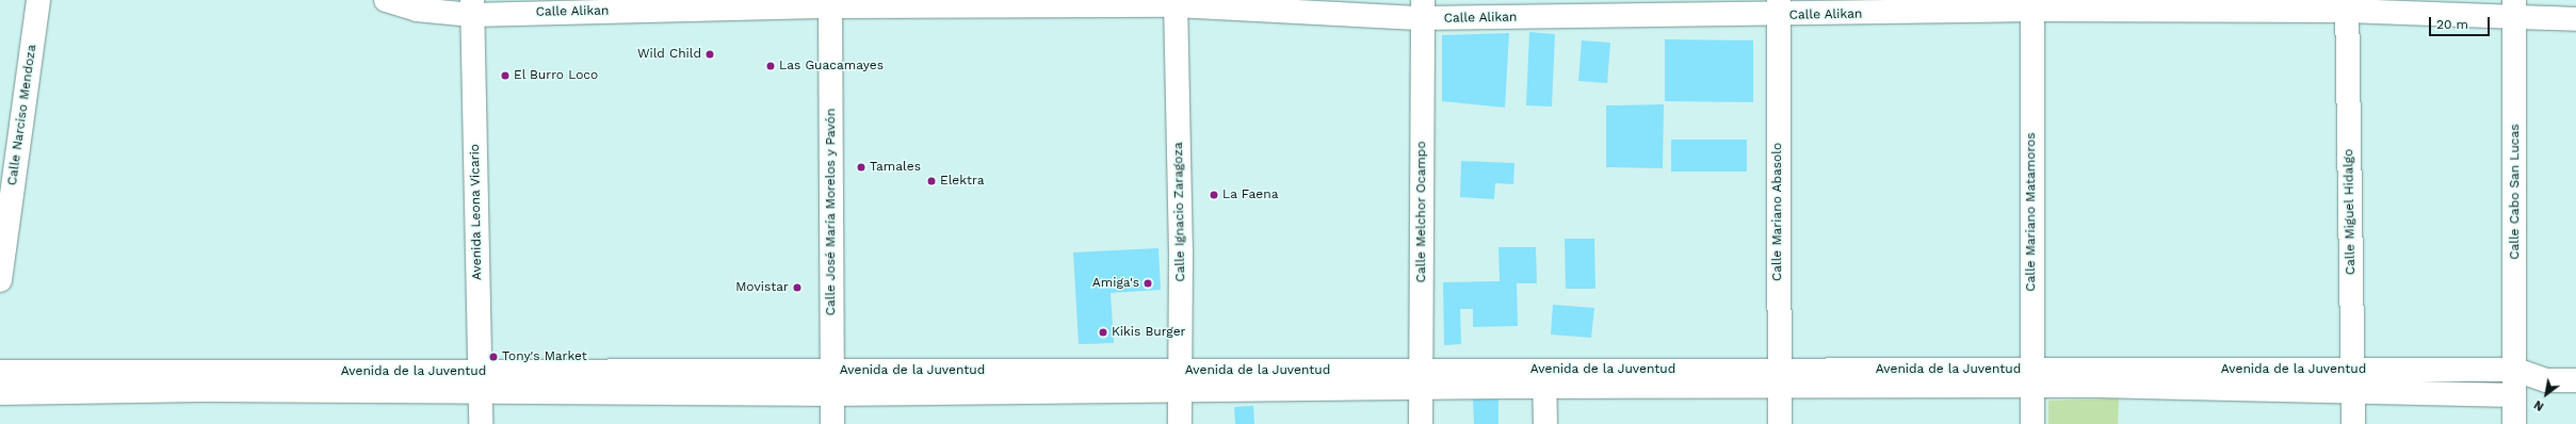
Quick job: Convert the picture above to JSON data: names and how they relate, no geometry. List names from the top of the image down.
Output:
{
  "streets": {
    "street": [
      "Calle Alikan",
      "Calle Narciso Mendoza",
      "Calle Cabo San Lucas",
      "Avenida Leona Vicario",
      "Calle José María Morelos y Pavón",
      "Calle Ignacio Zaragoza",
      "Calle Melchor Ocampo",
      "Calle Mariano Abasolo",
      "Calle Mariano Matamoros",
      "Calle Miguel Hidalgo",
      "Avenida de la Juventud"
    ]
  },
  "crossings": [
    ["Calle Alikan", "Calle Cabo San Lucas"],
    ["Calle Alikan", "Avenida Leona Vicario"],
    ["Calle Alikan", "Calle José María Morelos y Pavón"],
    ["Calle Alikan", "Calle Ignacio Zaragoza"],
    ["Calle Alikan", "Calle Melchor Ocampo"],
    ["Calle Alikan", "Calle Mariano Abasolo"],
    ["Calle Alikan", "Calle Mariano Matamoros"],
    ["Calle Alikan", "Calle Miguel Hidalgo"],
    ["Calle Cabo San Lucas", "Avenida de la Juventud"],
    ["Avenida Leona Vicario", "Avenida de la Juventud"],
    ["Calle José María Morelos y Pavón", "Avenida de la Juventud"],
    ["Calle Ignacio Zaragoza", "Avenida de la Juventud"],
    ["Calle Melchor Ocampo", "Avenida de la Juventud"],
    ["Calle Mariano Abasolo", "Avenida de la Juventud"],
    ["Calle Mariano Matamoros", "Avenida de la Juventud"],
    ["Calle Miguel Hidalgo", "Avenida de la Juventud"]
  ],
  "places": [
    "Wild Child",
    "Las Guacamayes",
    "El Burro Loco",
    "Tamales",
    "Elektra",
    "La Faena",
    "Amiga's",
    "Movistar",
    "Kikis Burger",
    "Tony's Market"
  ],
  "scale_bar": "20 m",
  "north": "bottom left"
}
